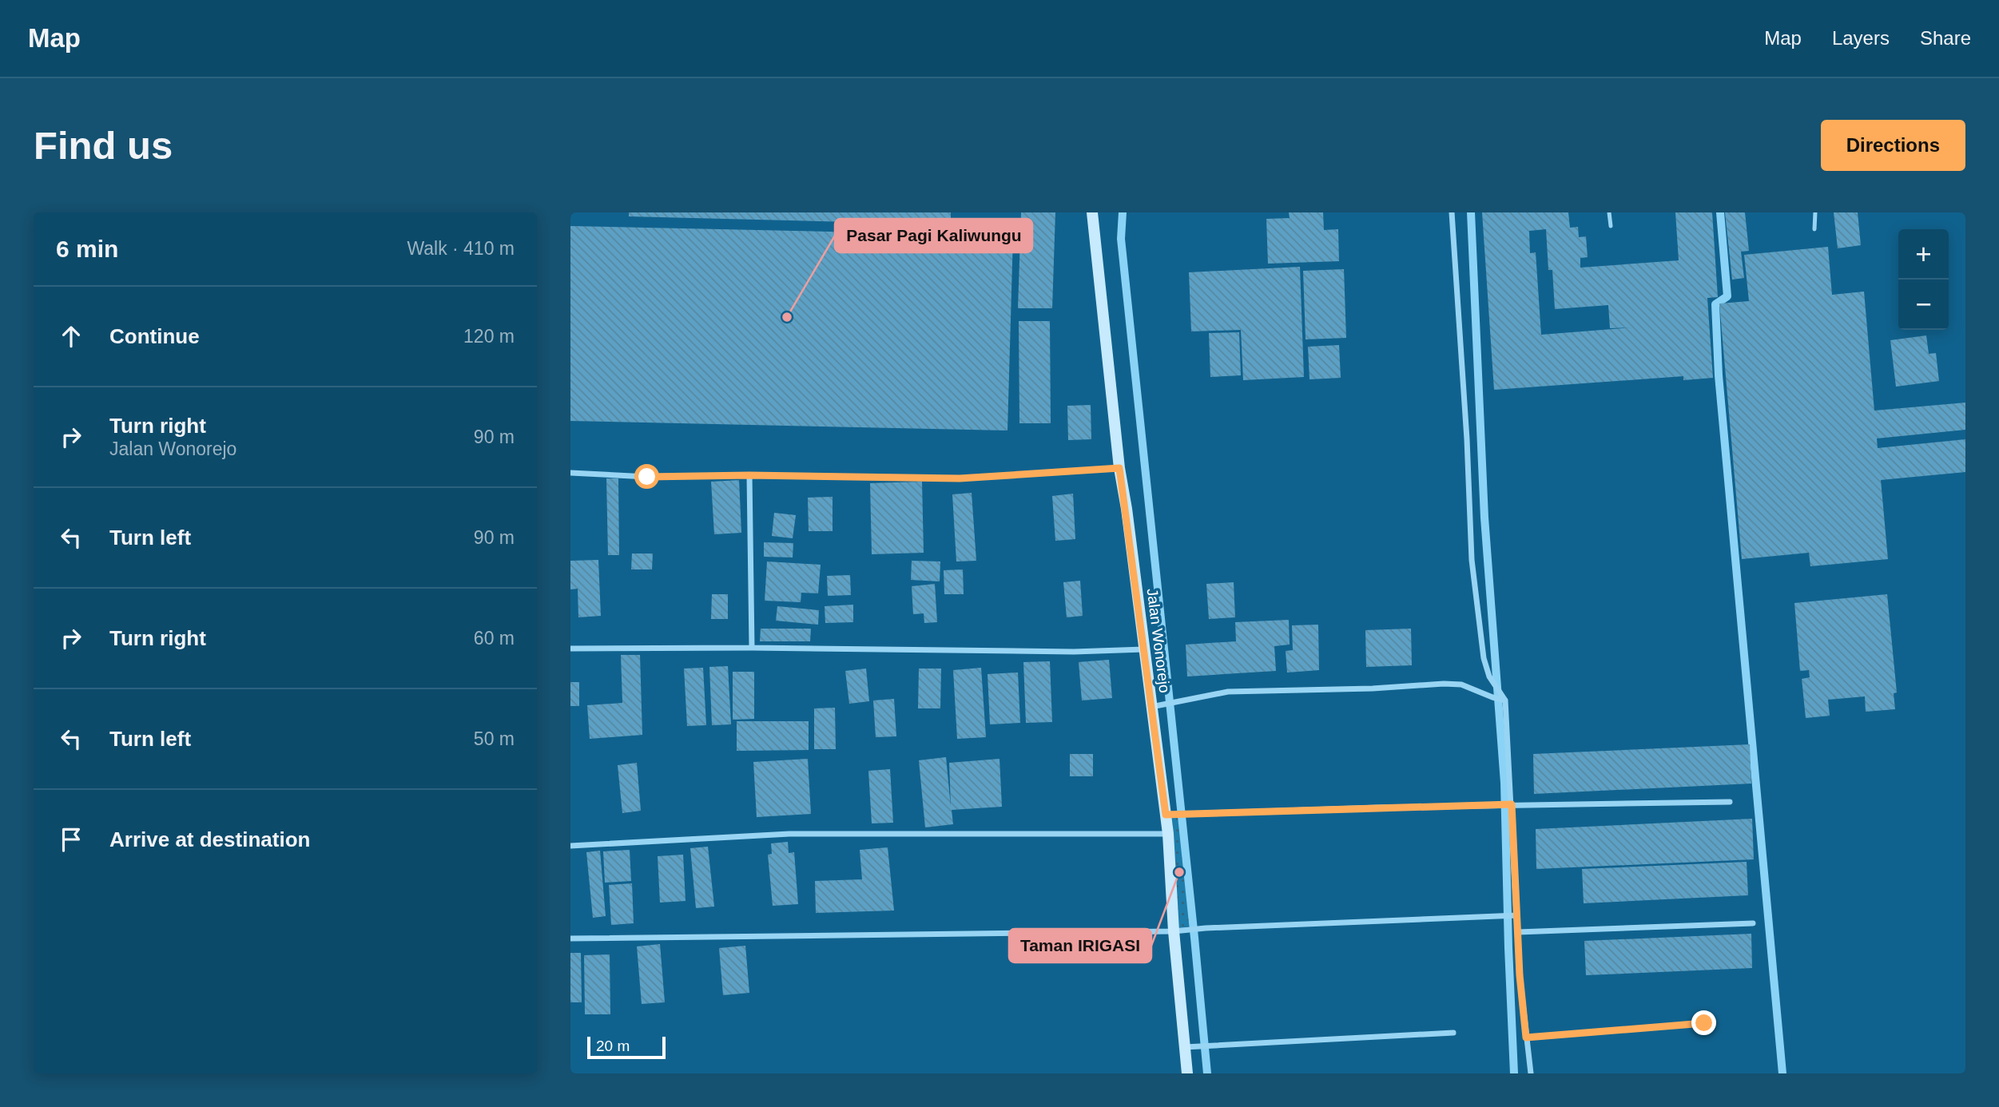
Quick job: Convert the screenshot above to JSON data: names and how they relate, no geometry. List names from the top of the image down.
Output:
{
  "streets": {
    "street": ["Jalan Wonorejo"]
  },
  "places": ["Pasar Pagi Kaliwungu", "Taman IRIGASI"],
  "scale_bar": "20 m",
  "page": {
    "header": "Map",
    "nav": ["Map", "Layers", "Share"],
    "buttons": "Directions",
    "title": "Find us",
    "heading": ["6 min", "Walk · 410 m"],
    "map_buttons": ["+", "−"],
    "list": [
      ["Continue", "120 m"],
      ["Turn right", "Jalan Wonorejo", "90 m"],
      ["Turn left", "90 m"],
      ["Turn right", "60 m"],
      ["Turn left", "50 m"],
      "Arrive at destination"
    ],
    "scale": "20 m"
  }
}
